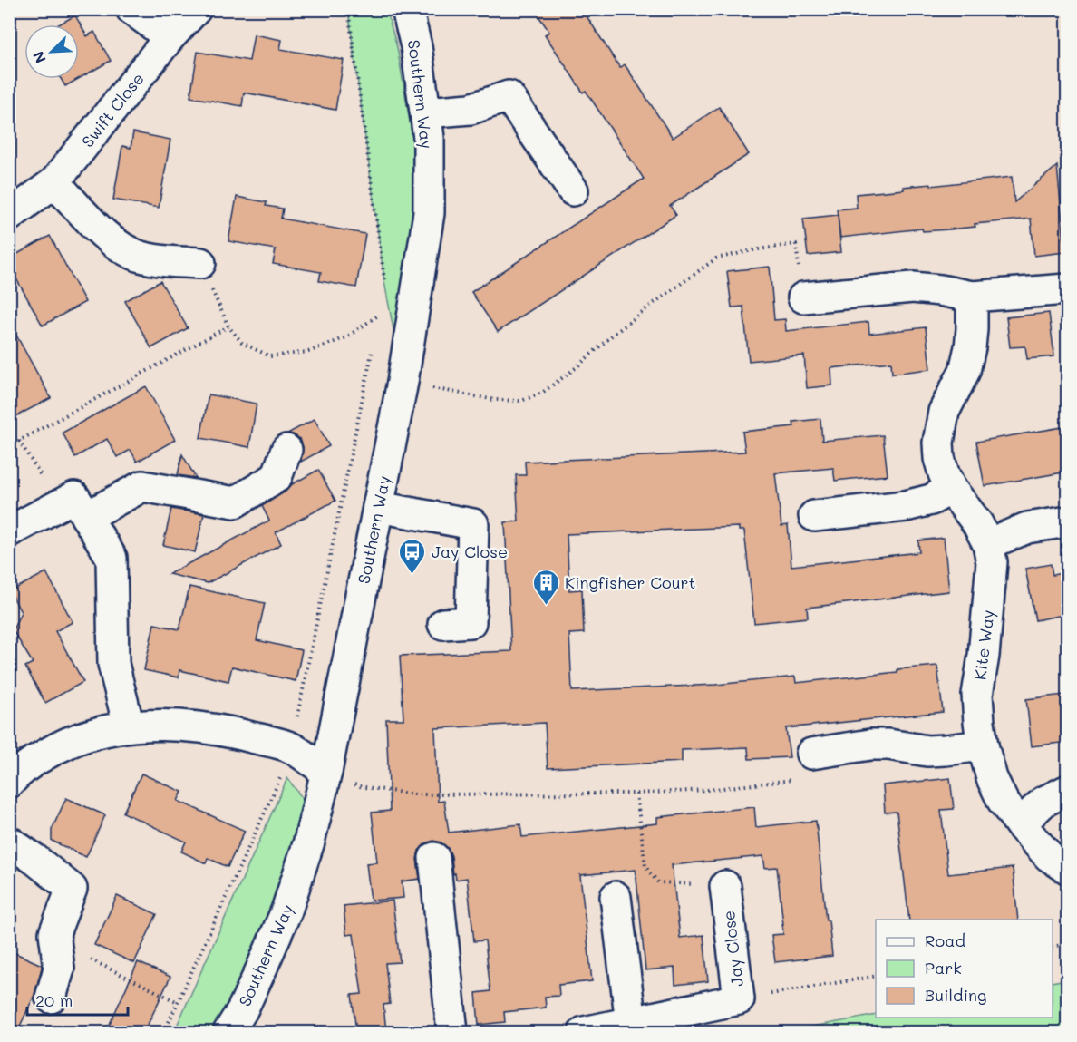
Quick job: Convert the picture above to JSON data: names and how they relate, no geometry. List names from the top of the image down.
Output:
{
  "streets": {
    "street": [
      "Southern Way",
      "Swift Close",
      "Kite Way",
      "Jay Close"
    ]
  },
  "places": {
    "bus stop": ["Jay Close"],
    "building": ["Kingfisher Court"]
  },
  "legend": ["Road", "Park", "Building"],
  "scale_bar": "20 m",
  "north": "bottom left"
}
